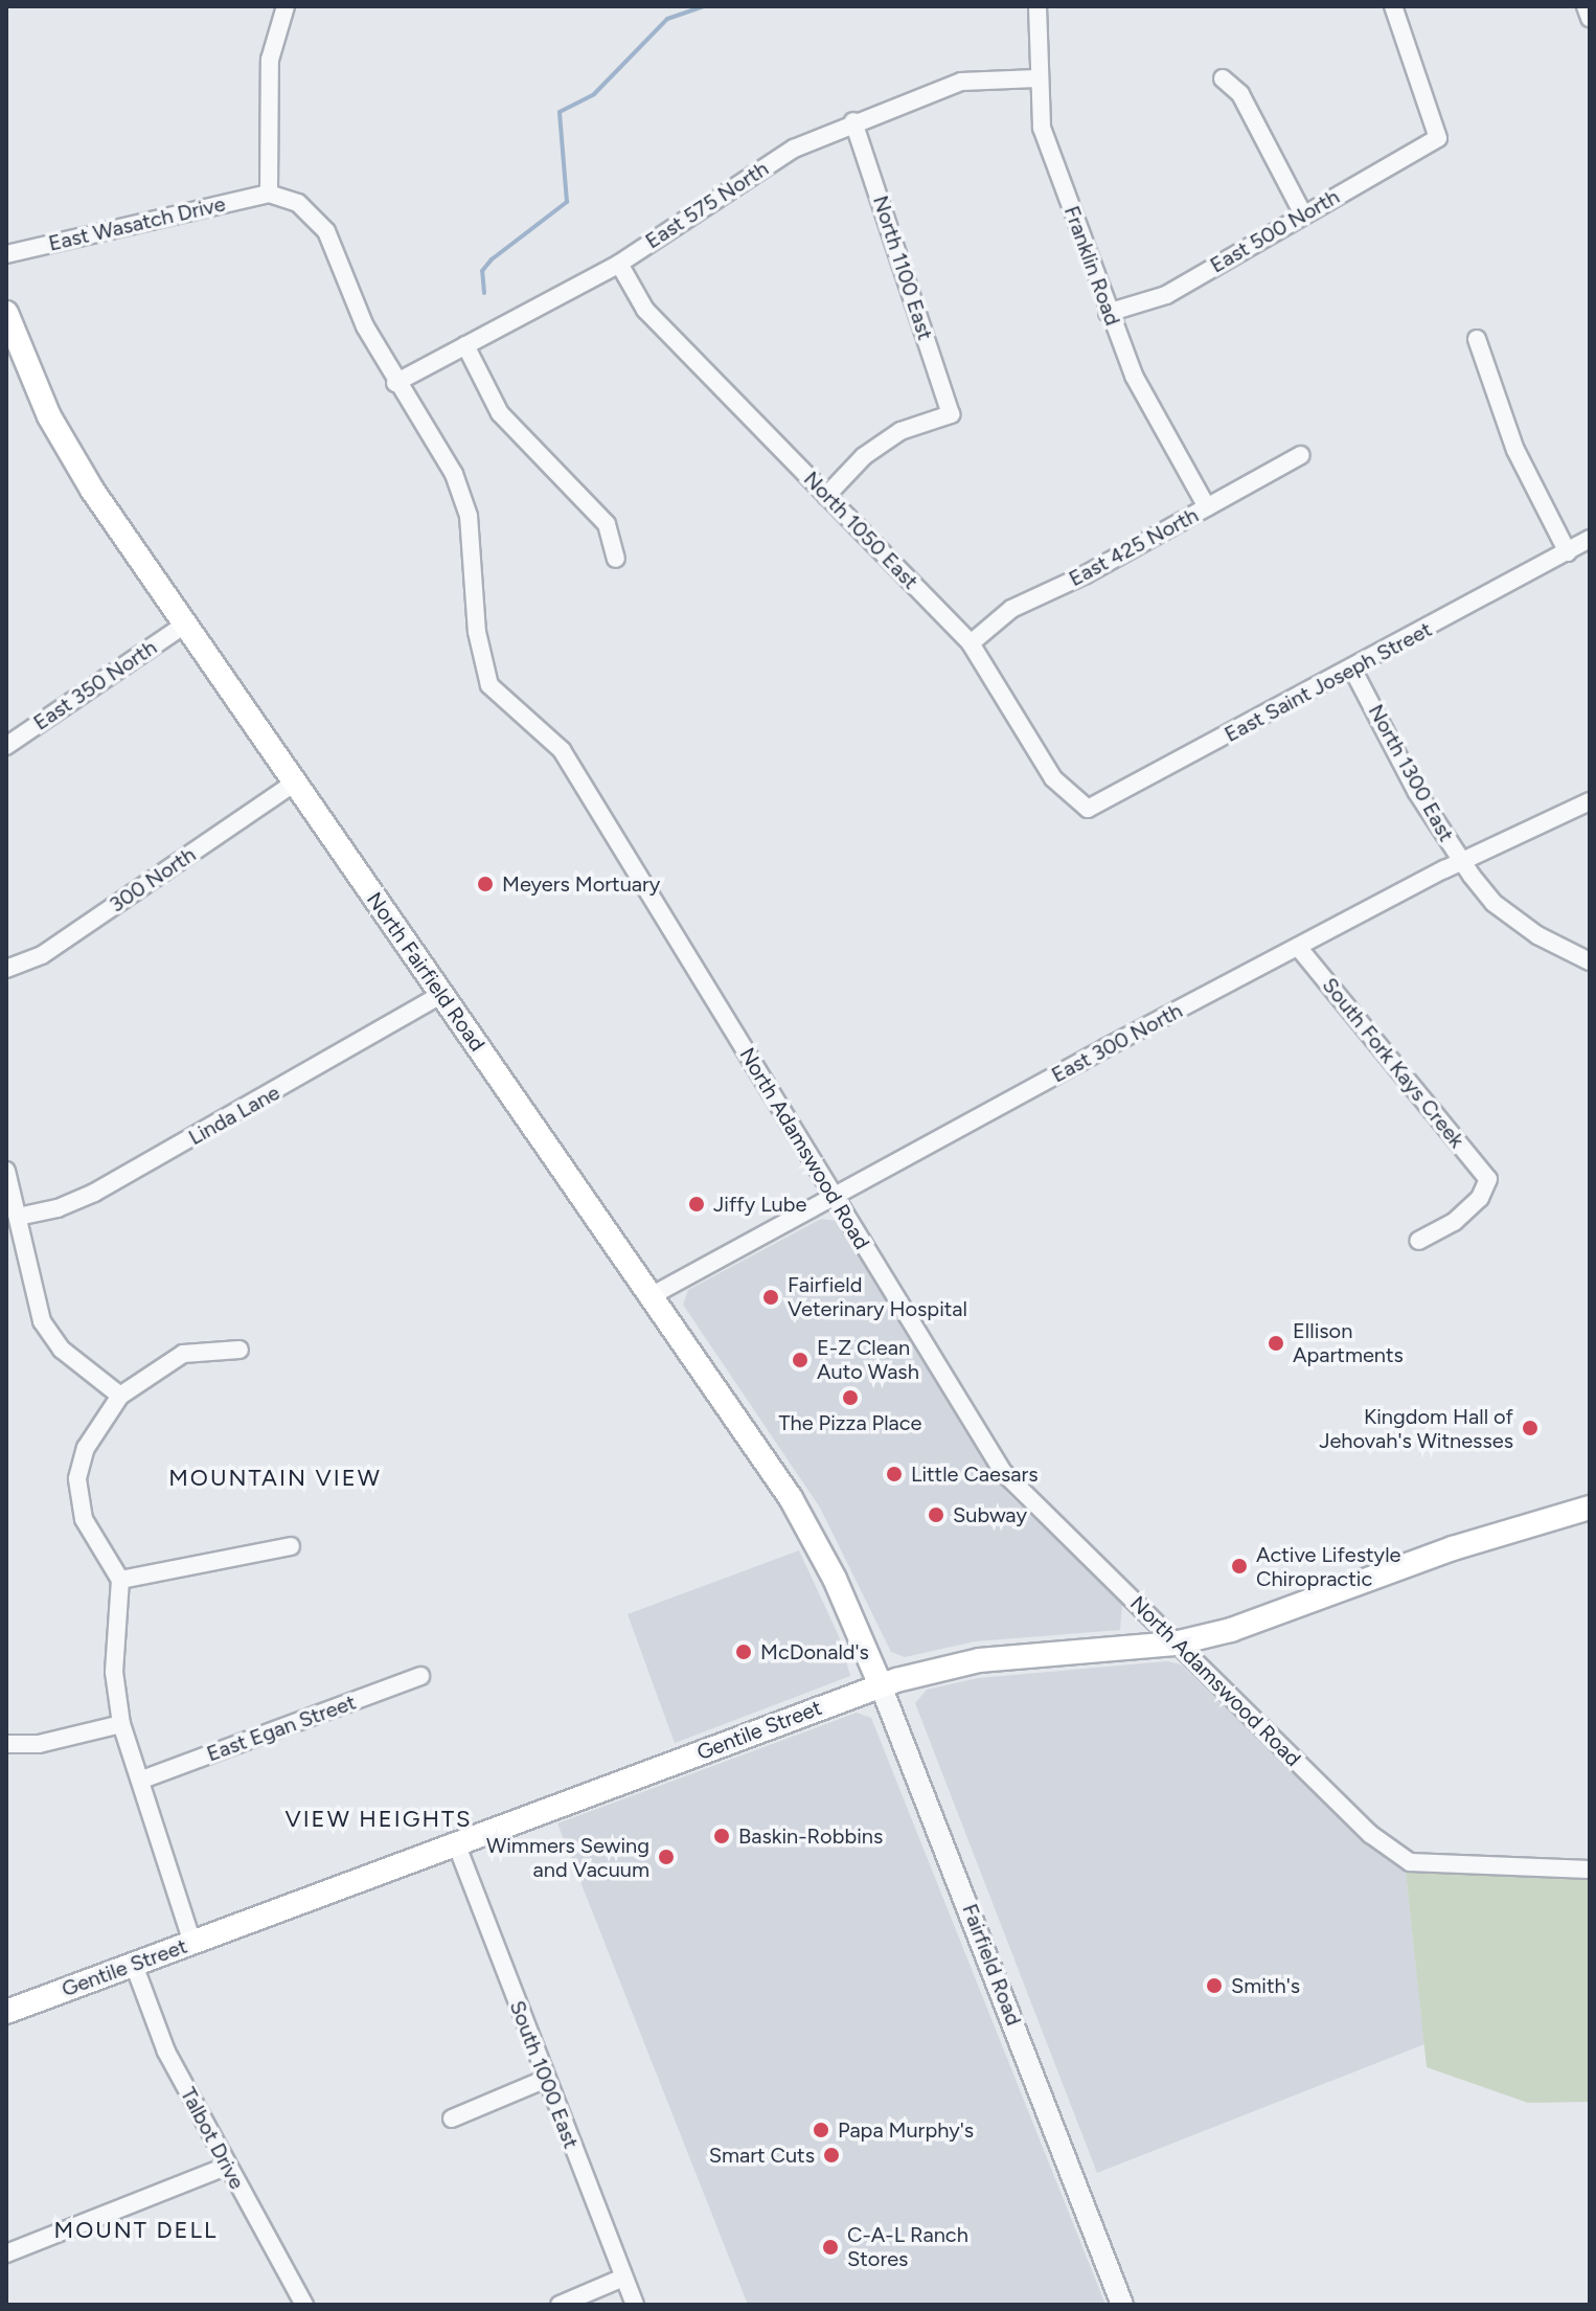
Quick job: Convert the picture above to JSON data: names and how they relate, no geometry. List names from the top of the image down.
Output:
{
  "streets": {
    "main road": ["North Fairfield Road", "Gentile Street", "Fairfield Road"],
    "street": [
      "East 575 North",
      "East Wasatch Drive",
      "East 500 North",
      "Franklin Road",
      "North 1100 East",
      "North 1050 East",
      "East 425 North",
      "East Saint Joseph Street",
      "East 350 North",
      "North 1300 East",
      "300 North",
      "East 300 North",
      "South Fork Kays Creek",
      "Linda Lane",
      "North Adamswood Road",
      "East Egan Street",
      "South 1000 East",
      "Talbot Drive"
    ]
  },
  "crossings": [
    ["East 575 North", "Franklin Road"],
    ["East 575 North", "North 1100 East"],
    ["East 575 North", "North 1050 East"],
    ["East 575 North", "North Adamswood Road"],
    ["East Wasatch Drive", "North Adamswood Road"],
    ["East 500 North", "Franklin Road"],
    ["Franklin Road", "East 425 North"],
    ["North 1100 East", "North 1050 East"],
    ["North 1050 East", "East 425 North"],
    ["North 1050 East", "East Saint Joseph Street"],
    ["East Saint Joseph Street", "North 1300 East"],
    ["East 350 North", "North Fairfield Road"],
    ["North 1300 East", "East 300 North"],
    ["300 North", "North Fairfield Road"],
    ["North Fairfield Road", "East 300 North"],
    ["North Fairfield Road", "Linda Lane"],
    ["North Fairfield Road", "Fairfield Road"],
    ["East 300 North", "South Fork Kays Creek"],
    ["East 300 North", "North Adamswood Road"],
    ["North Adamswood Road", "Gentile Street"],
    ["Gentile Street", "Fairfield Road"],
    ["Gentile Street", "South 1000 East"],
    ["Gentile Street", "Talbot Drive"]
  ],
  "districts": ["MOUNTAIN VIEW", "VIEW HEIGHTS", "MOUNT DELL"],
  "places": [
    "Meyers Mortuary",
    "Jiffy Lube",
    "Fairfield Veterinary Hospital",
    "Ellison Apartments",
    "E-Z Clean Auto Wash",
    "The Pizza Place",
    "Kingdom Hall of Jehovah's Witnesses",
    "Little Caesars",
    "Subway",
    "Active Lifestyle Chiropractic",
    "McDonald's",
    "Baskin-Robbins",
    "Wimmers Sewing and Vacuum",
    "Smith's",
    "Papa Murphy's",
    "Smart Cuts",
    "C-A-L Ranch Stores"
  ]
}
